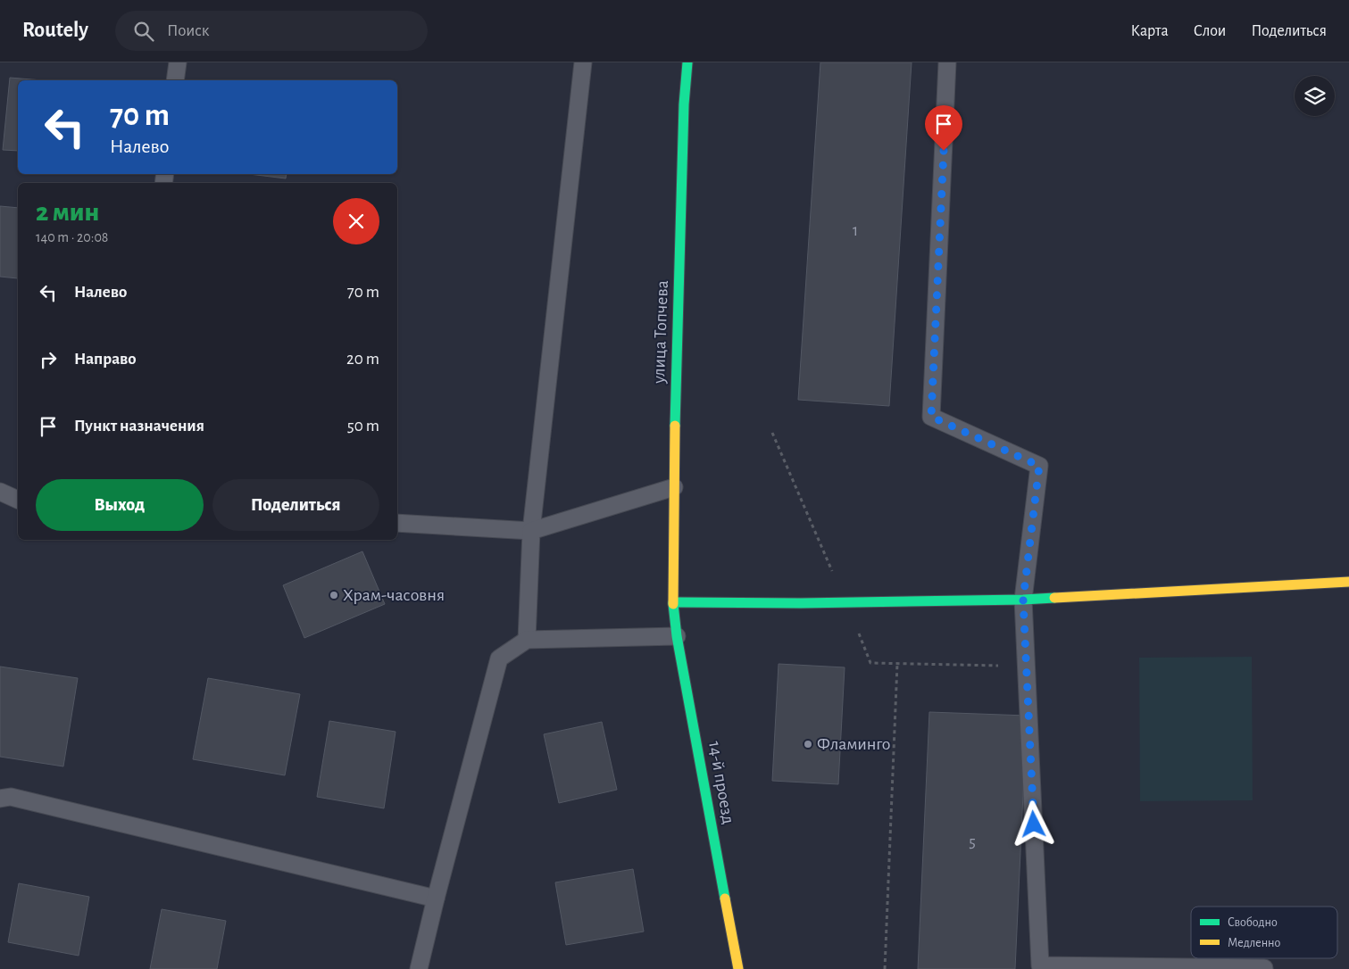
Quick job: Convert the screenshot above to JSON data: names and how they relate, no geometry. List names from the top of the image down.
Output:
{
  "streets": {
    "street": ["улица Топчева", "14-й проезд"]
  },
  "crossings": [
    ["улица Топчева", "14-й проезд"]
  ],
  "places": ["Храм-часовня", "Фламинго"],
  "house_numbers": ["1", "5"],
  "legend": ["Свободно", "Медленно"],
  "page": {
    "header": "Routely",
    "search": "Поиск",
    "nav": ["Карта", "Слои", "Поделиться"],
    "turn": ["70 m", "Налево"],
    "heading": ["2 мин", "140 m · 20:08"],
    "list": [
      {
        "name": "Налево",
        "value": "70 m"
      },
      {
        "name": "Направо",
        "value": "20 m"
      },
      {
        "name": "Пункт назначения",
        "value": "50 m"
      }
    ],
    "buttons": ["Выход", "Поделиться"]
  }
}
